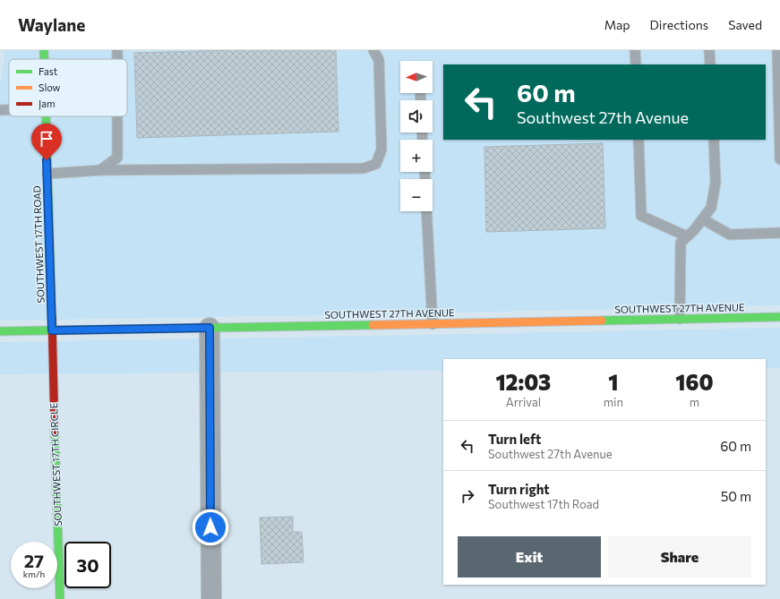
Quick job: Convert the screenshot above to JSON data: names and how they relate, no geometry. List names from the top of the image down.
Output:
{
  "streets": {
    "main road": ["SOUTHWEST 17TH ROAD", "SOUTHWEST 27TH AVENUE", "SOUTHWEST 17TH CIRCLE"]
  },
  "crossings": [
    ["SOUTHWEST 17TH ROAD", "SOUTHWEST 27TH AVENUE"],
    ["SOUTHWEST 17TH ROAD", "SOUTHWEST 17TH CIRCLE"],
    ["SOUTHWEST 27TH AVENUE", "SOUTHWEST 17TH CIRCLE"]
  ],
  "legend": ["Fast", "Slow", "Jam"],
  "north": "left",
  "page": {
    "header": "Waylane",
    "nav": ["Map", "Directions", "Saved"],
    "map_buttons": ["+", "−"],
    "turn": ["60 m", "Southwest 27th Avenue"],
    "eta": [
      "12:03",
      "Arrival",
      "1",
      "min",
      "160",
      "m"
    ],
    "list": [
      {
        "name": "Turn left",
        "note": "Southwest 27th Avenue",
        "value": "60 m"
      },
      {
        "name": "Turn right",
        "note": "Southwest 17th Road",
        "value": "50 m"
      }
    ],
    "buttons": ["Exit", "Share"],
    "speed": "27 km/h",
    "limit": "30"
  }
}
